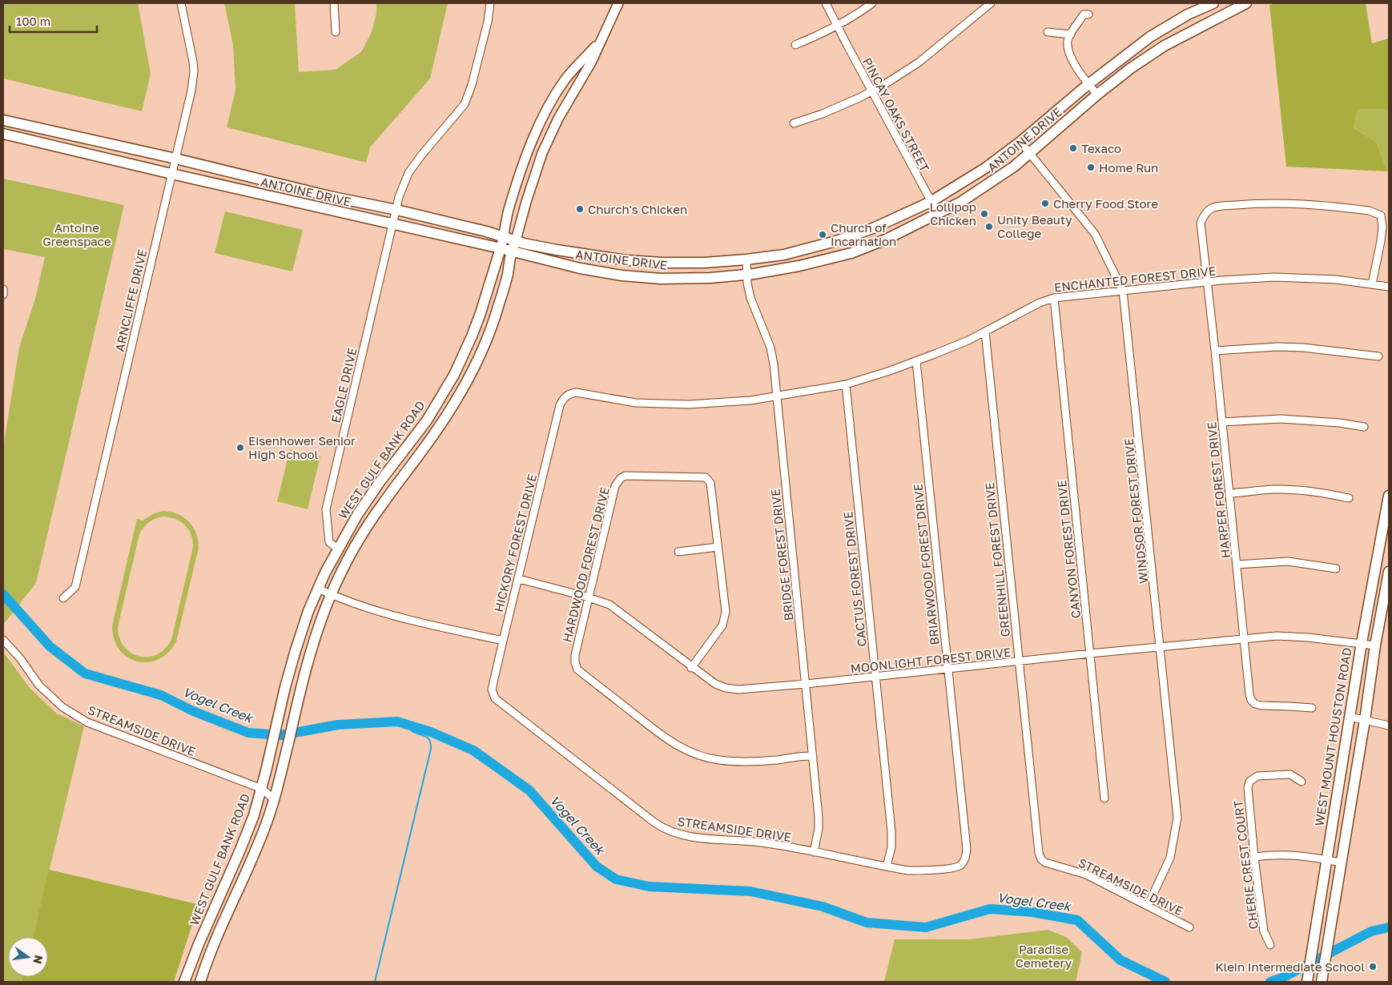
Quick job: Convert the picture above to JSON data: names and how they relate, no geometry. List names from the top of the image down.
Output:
{
  "streets": {
    "main road": ["ANTOINE DRIVE", "WEST GULF BANK ROAD", "WEST MOUNT HOUSTON ROAD"],
    "street": [
      "PINCAY OAKS STREET",
      "ENCHANTED FOREST DRIVE",
      "ARNCLIFFE DRIVE",
      "EAGLE DRIVE",
      "HARPER FOREST DRIVE",
      "WINDSOR FOREST DRIVE",
      "HICKORY FOREST DRIVE",
      "CANYON FOREST DRIVE",
      "BRIDGE FOREST DRIVE",
      "GREENHILL FOREST DRIVE",
      "HARDWOOD FOREST DRIVE",
      "BRIARWOOD FOREST DRIVE",
      "CACTUS FOREST DRIVE",
      "MOONLIGHT FOREST DRIVE",
      "STREAMSIDE DRIVE",
      "CHERIE CREST COURT"
    ]
  },
  "crossings": [
    ["PINCAY OAKS STREET", "ANTOINE DRIVE"],
    ["ANTOINE DRIVE", "ARNCLIFFE DRIVE"],
    ["ANTOINE DRIVE", "EAGLE DRIVE"],
    ["ANTOINE DRIVE", "WEST GULF BANK ROAD"],
    ["ANTOINE DRIVE", "WINDSOR FOREST DRIVE"],
    ["ANTOINE DRIVE", "BRIDGE FOREST DRIVE"],
    ["ENCHANTED FOREST DRIVE", "HARPER FOREST DRIVE"],
    ["ENCHANTED FOREST DRIVE", "WINDSOR FOREST DRIVE"],
    ["ENCHANTED FOREST DRIVE", "HICKORY FOREST DRIVE"],
    ["ENCHANTED FOREST DRIVE", "CANYON FOREST DRIVE"],
    ["ENCHANTED FOREST DRIVE", "BRIDGE FOREST DRIVE"],
    ["ENCHANTED FOREST DRIVE", "GREENHILL FOREST DRIVE"],
    ["ENCHANTED FOREST DRIVE", "BRIARWOOD FOREST DRIVE"],
    ["ENCHANTED FOREST DRIVE", "CACTUS FOREST DRIVE"],
    ["EAGLE DRIVE", "WEST GULF BANK ROAD"],
    ["WEST GULF BANK ROAD", "STREAMSIDE DRIVE"],
    ["HARPER FOREST DRIVE", "MOONLIGHT FOREST DRIVE"],
    ["WINDSOR FOREST DRIVE", "MOONLIGHT FOREST DRIVE"],
    ["WINDSOR FOREST DRIVE", "STREAMSIDE DRIVE"],
    ["HICKORY FOREST DRIVE", "MOONLIGHT FOREST DRIVE"],
    ["HICKORY FOREST DRIVE", "STREAMSIDE DRIVE"],
    ["CANYON FOREST DRIVE", "MOONLIGHT FOREST DRIVE"],
    ["BRIDGE FOREST DRIVE", "HARDWOOD FOREST DRIVE"],
    ["BRIDGE FOREST DRIVE", "MOONLIGHT FOREST DRIVE"],
    ["BRIDGE FOREST DRIVE", "STREAMSIDE DRIVE"],
    ["GREENHILL FOREST DRIVE", "MOONLIGHT FOREST DRIVE"],
    ["GREENHILL FOREST DRIVE", "STREAMSIDE DRIVE"],
    ["HARDWOOD FOREST DRIVE", "MOONLIGHT FOREST DRIVE"],
    ["BRIARWOOD FOREST DRIVE", "MOONLIGHT FOREST DRIVE"],
    ["BRIARWOOD FOREST DRIVE", "STREAMSIDE DRIVE"],
    ["CACTUS FOREST DRIVE", "MOONLIGHT FOREST DRIVE"],
    ["CACTUS FOREST DRIVE", "STREAMSIDE DRIVE"],
    ["MOONLIGHT FOREST DRIVE", "WEST MOUNT HOUSTON ROAD"]
  ],
  "water": ["Vogel Creek"],
  "parks": ["Antoine Greenspace", "Paradise Cemetery"],
  "places": [
    "Texaco",
    "Home Run",
    "Cherry Food Store",
    "Church's Chicken",
    "Lollipop Chicken",
    "Unity Beauty College",
    "Church of Incarnation",
    "Eisenhower Senior High School",
    "Klein Intermediate School"
  ],
  "scale_bar": "100 m",
  "north": "right"
}
